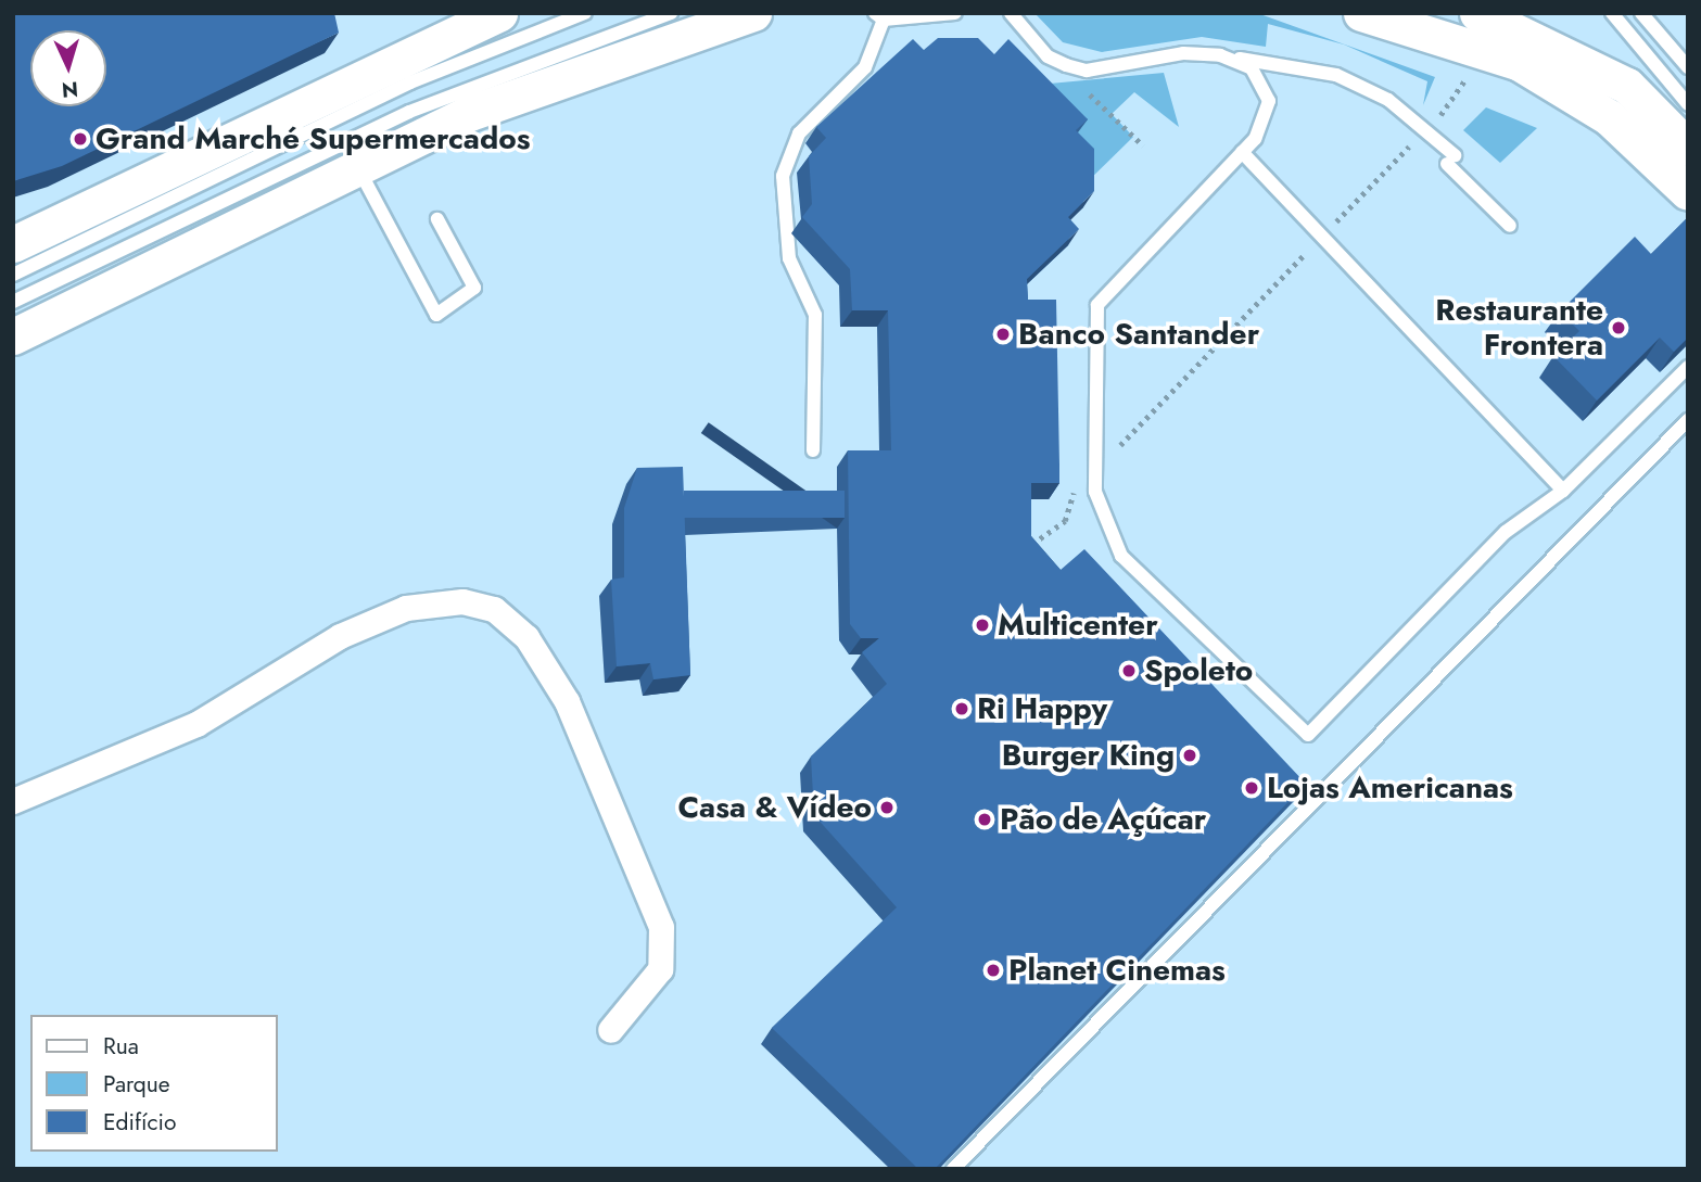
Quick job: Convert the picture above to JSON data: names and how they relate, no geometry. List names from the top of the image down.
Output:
{
  "places": [
    "Grand Marché Supermercados",
    "Restaurante Frontera",
    "Banco Santander",
    "Multicenter",
    "Spoleto",
    "Ri Happy",
    "Burger King",
    "Lojas Americanas",
    "Casa & Vídeo",
    "Pão de Açúcar",
    "Planet Cinemas"
  ],
  "legend": ["Rua", "Parque", "Edifício"],
  "north": "bottom"
}
